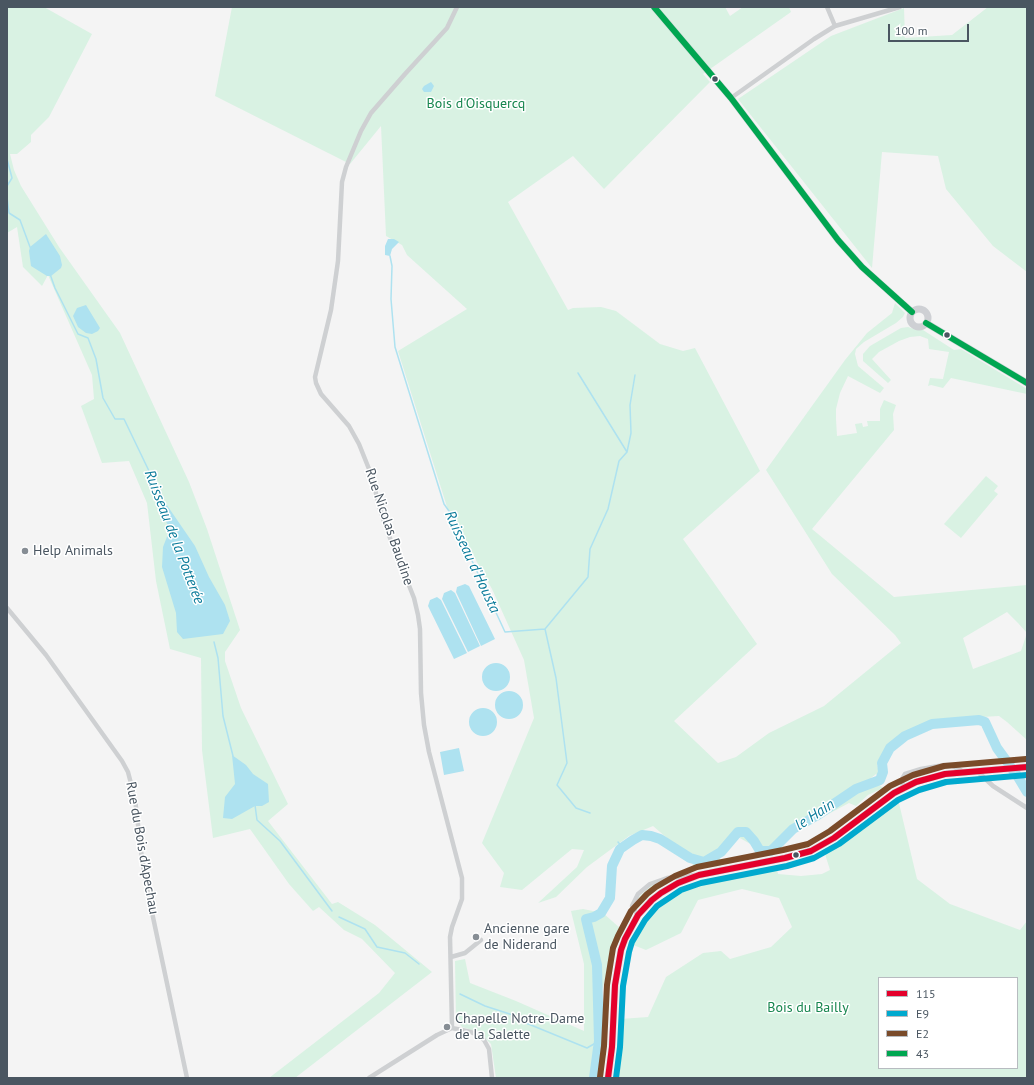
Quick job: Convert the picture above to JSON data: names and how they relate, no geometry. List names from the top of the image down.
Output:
{
  "streets": {
    "street": ["Rue Nicolas Baudine", "Rue du Bois d'Apechau"]
  },
  "water": ["Ruisseau de la Potterée", "Ruisseau d'Housta", "le Hain"],
  "parks": ["Bois d'Oisquercq", "Bois du Bailly"],
  "places": ["Help Animals", "Ancienne gare de Niderand", "Chapelle Notre-Dame de la Salette"],
  "lines": [
    "transit line 43",
    "transit line E2",
    "transit line 115",
    "transit line E9"
  ],
  "legend": [
    "115",
    "E9",
    "E2",
    "43"
  ],
  "scale_bar": "100 m"
}
